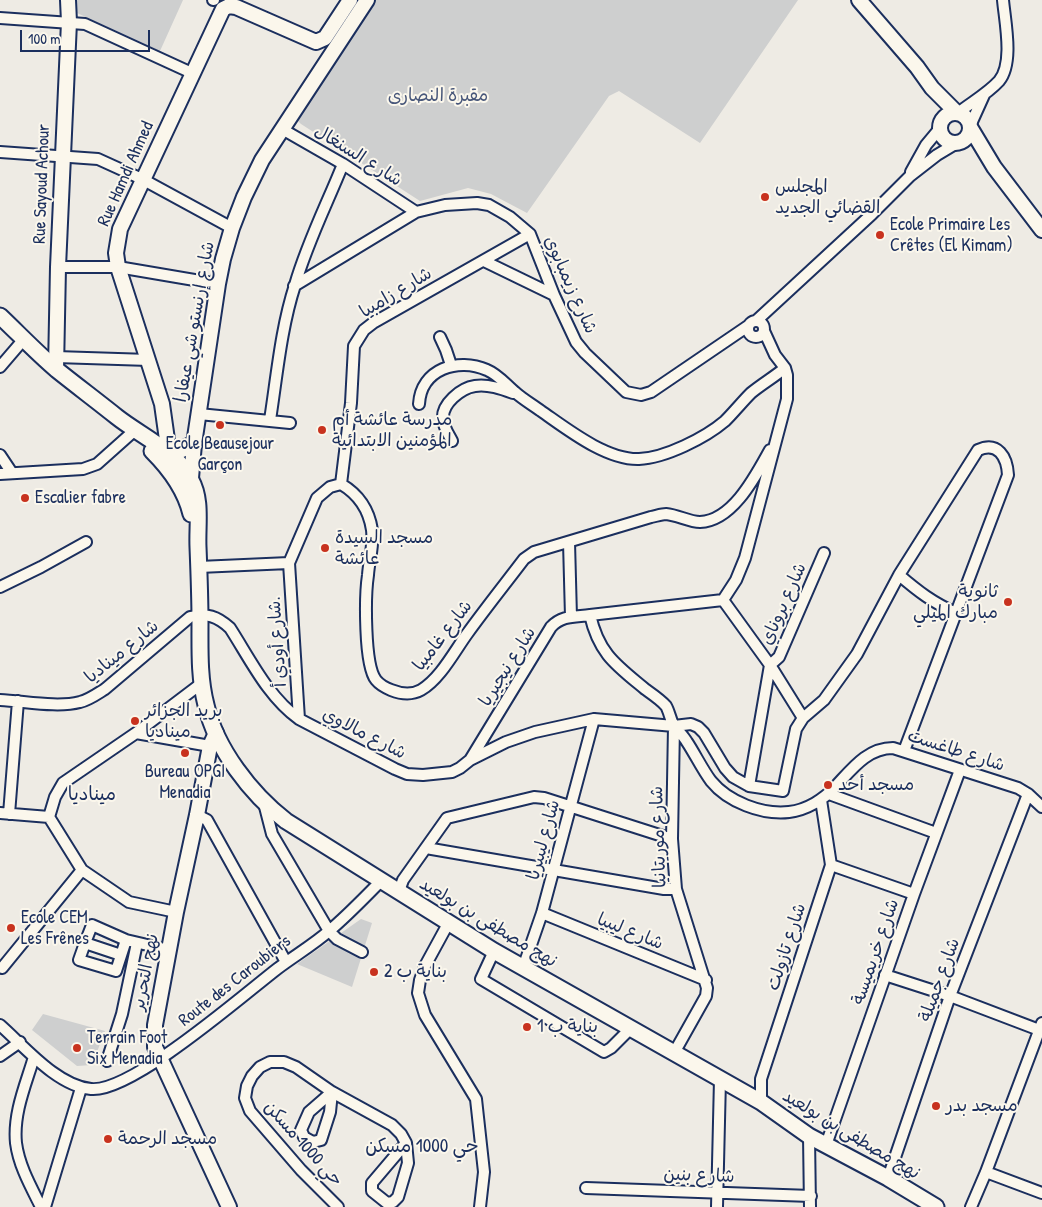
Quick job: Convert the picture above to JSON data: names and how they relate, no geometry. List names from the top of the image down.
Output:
{
  "streets": {
    "main road": [
      "Rue Hamdi Ahmed",
      "Rue Sayoud Achour",
      "شارع إرنستو شي عيفارا",
      "نهج مصطفى بن بولعيد",
      "نهج التحرير"
    ],
    "street": [
      "شارع السنغال",
      "شارع زيمبابوي",
      "شارع زامبيا",
      "شارع بروناي",
      "شارع غامبيا",
      "شارع أودي أ.",
      "شارع ميناديا",
      "شارع نيجيريا",
      "شارع مالاوي",
      "شارع طاغست",
      "شارع موريتانيا",
      "شارع ليبيريا",
      "شارع ليبيا",
      "شارع تازولت",
      "شارع خريميسة",
      "شارع جميلة",
      "Route des Caroubiers",
      "حي 1000 مسكن",
      "شارع بنين"
    ]
  },
  "crossings": [
    ["شارع السنغال", "شارع زيمبابوي"],
    ["شارع السنغال", "شارع إرنستو شي عيفارا"],
    ["Rue Hamdi Ahmed", "نهج مصطفى بن بولعيد"],
    ["شارع زيمبابوي", "شارع زامبيا"],
    ["شارع زامبيا", "شارع غامبيا"],
    ["شارع إرنستو شي عيفارا", "نهج مصطفى بن بولعيد"],
    ["شارع أودي أ.", "شارع مالاوي"],
    ["شارع ميناديا", "شارع مالاوي"],
    ["شارع ميناديا", "نهج مصطفى بن بولعيد"],
    ["شارع نيجيريا", "شارع مالاوي"],
    ["شارع مالاوي", "شارع طاغست"],
    ["شارع مالاوي", "شارع موريتانيا"],
    ["شارع مالاوي", "شارع ليبيريا"],
    ["شارع مالاوي", "نهج مصطفى بن بولعيد"],
    ["شارع طاغست", "شارع موريتانيا"],
    ["شارع طاغست", "شارع تازولت"],
    ["شارع طاغست", "شارع خريميسة"],
    ["شارع طاغست", "شارع جميلة"],
    ["شارع موريتانيا", "نهج مصطفى بن بولعيد"],
    ["شارع موريتانيا", "شارع ليبيا"],
    ["شارع ليبيريا", "نهج مصطفى بن بولعيد"],
    ["شارع ليبيريا", "شارع ليبيا"],
    ["نهج مصطفى بن بولعيد", "شارع تازولت"],
    ["نهج مصطفى بن بولعيد", "شارع خريميسة"],
    ["نهج مصطفى بن بولعيد", "نهج التحرير"],
    ["نهج مصطفى بن بولعيد", "شارع جميلة"],
    ["نهج مصطفى بن بولعيد", "Route des Caroubiers"],
    ["نهج التحرير", "Route des Caroubiers"]
  ],
  "districts": ["ميناديا", "حي 1000 مسكن"],
  "parks": ["مقبرة النصارى"],
  "places": [
    "المجلس القضائي الجديد",
    "Ecole Primaire Les Crêtes (El Kimam)",
    "Ecole Beausejour Garçon",
    "مدرسة عائشة أم المؤمنين الابتدائية",
    "Escalier fabre",
    "مسجد السيدة عائشة",
    "ثانوية مبارك الميلي",
    "بريد الجزائر ميناديا",
    "Bureau OPGI Menadia",
    "مسجد أحد",
    "Ecole CEM Les Frênes",
    "بناية ب 2",
    "بناية ب 1",
    "Terrain Foot Six Menadia",
    "مسجد بدر",
    "مسجد الرحمة"
  ],
  "scale_bar": "100 m"
}
